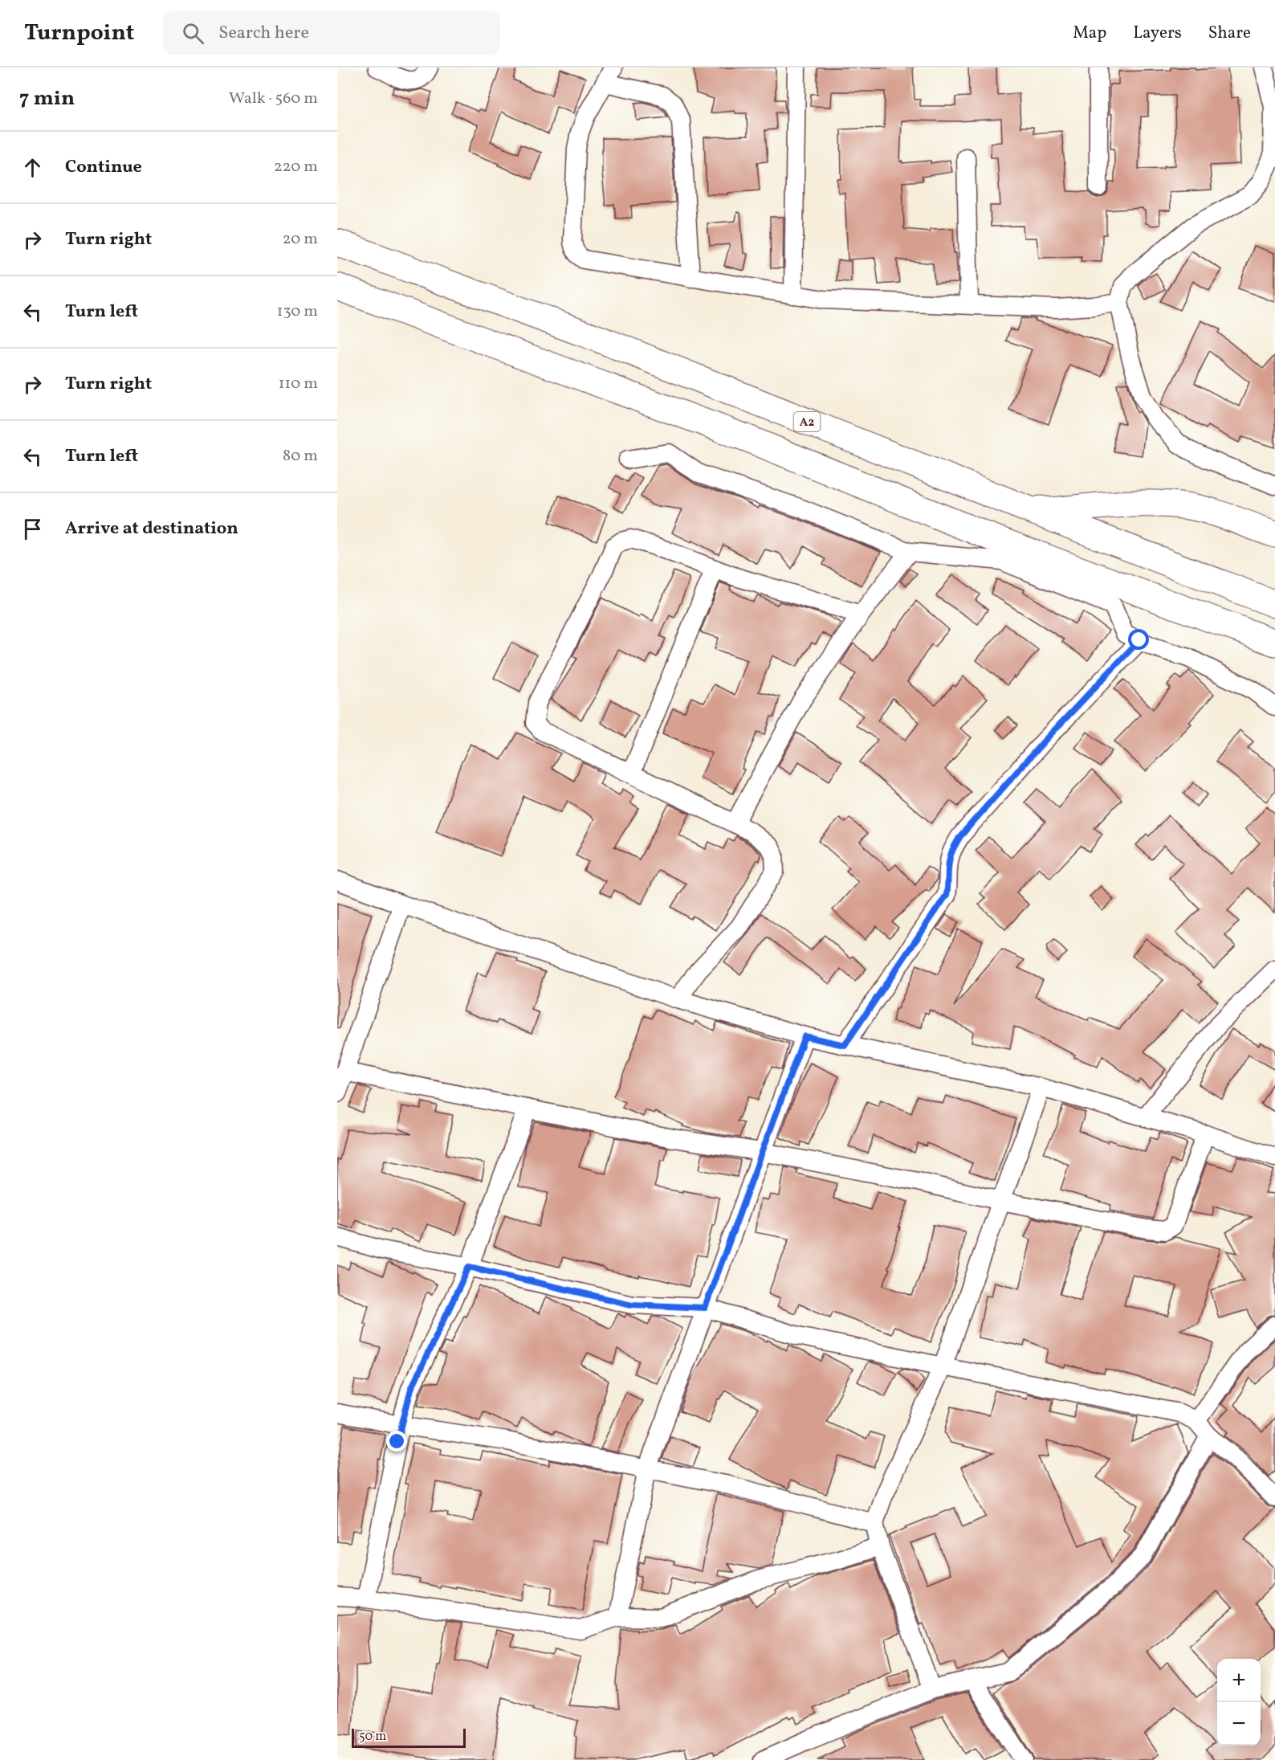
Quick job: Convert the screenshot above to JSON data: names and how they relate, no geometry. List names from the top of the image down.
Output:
{
  "streets": {
    "highway": ["A2"]
  },
  "scale_bar": "50 m",
  "page": {
    "header": "Turnpoint",
    "search": "Search here",
    "nav": ["Map", "Layers", "Share"],
    "heading": ["7 min", "Walk · 560 m"],
    "list": [
      ["Continue", "220 m"],
      ["Turn right", "20 m"],
      ["Turn left", "130 m"],
      ["Turn right", "110 m"],
      ["Turn left", "80 m"],
      "Arrive at destination"
    ],
    "map_buttons": ["+", "−"],
    "scale": "50 m"
  }
}
